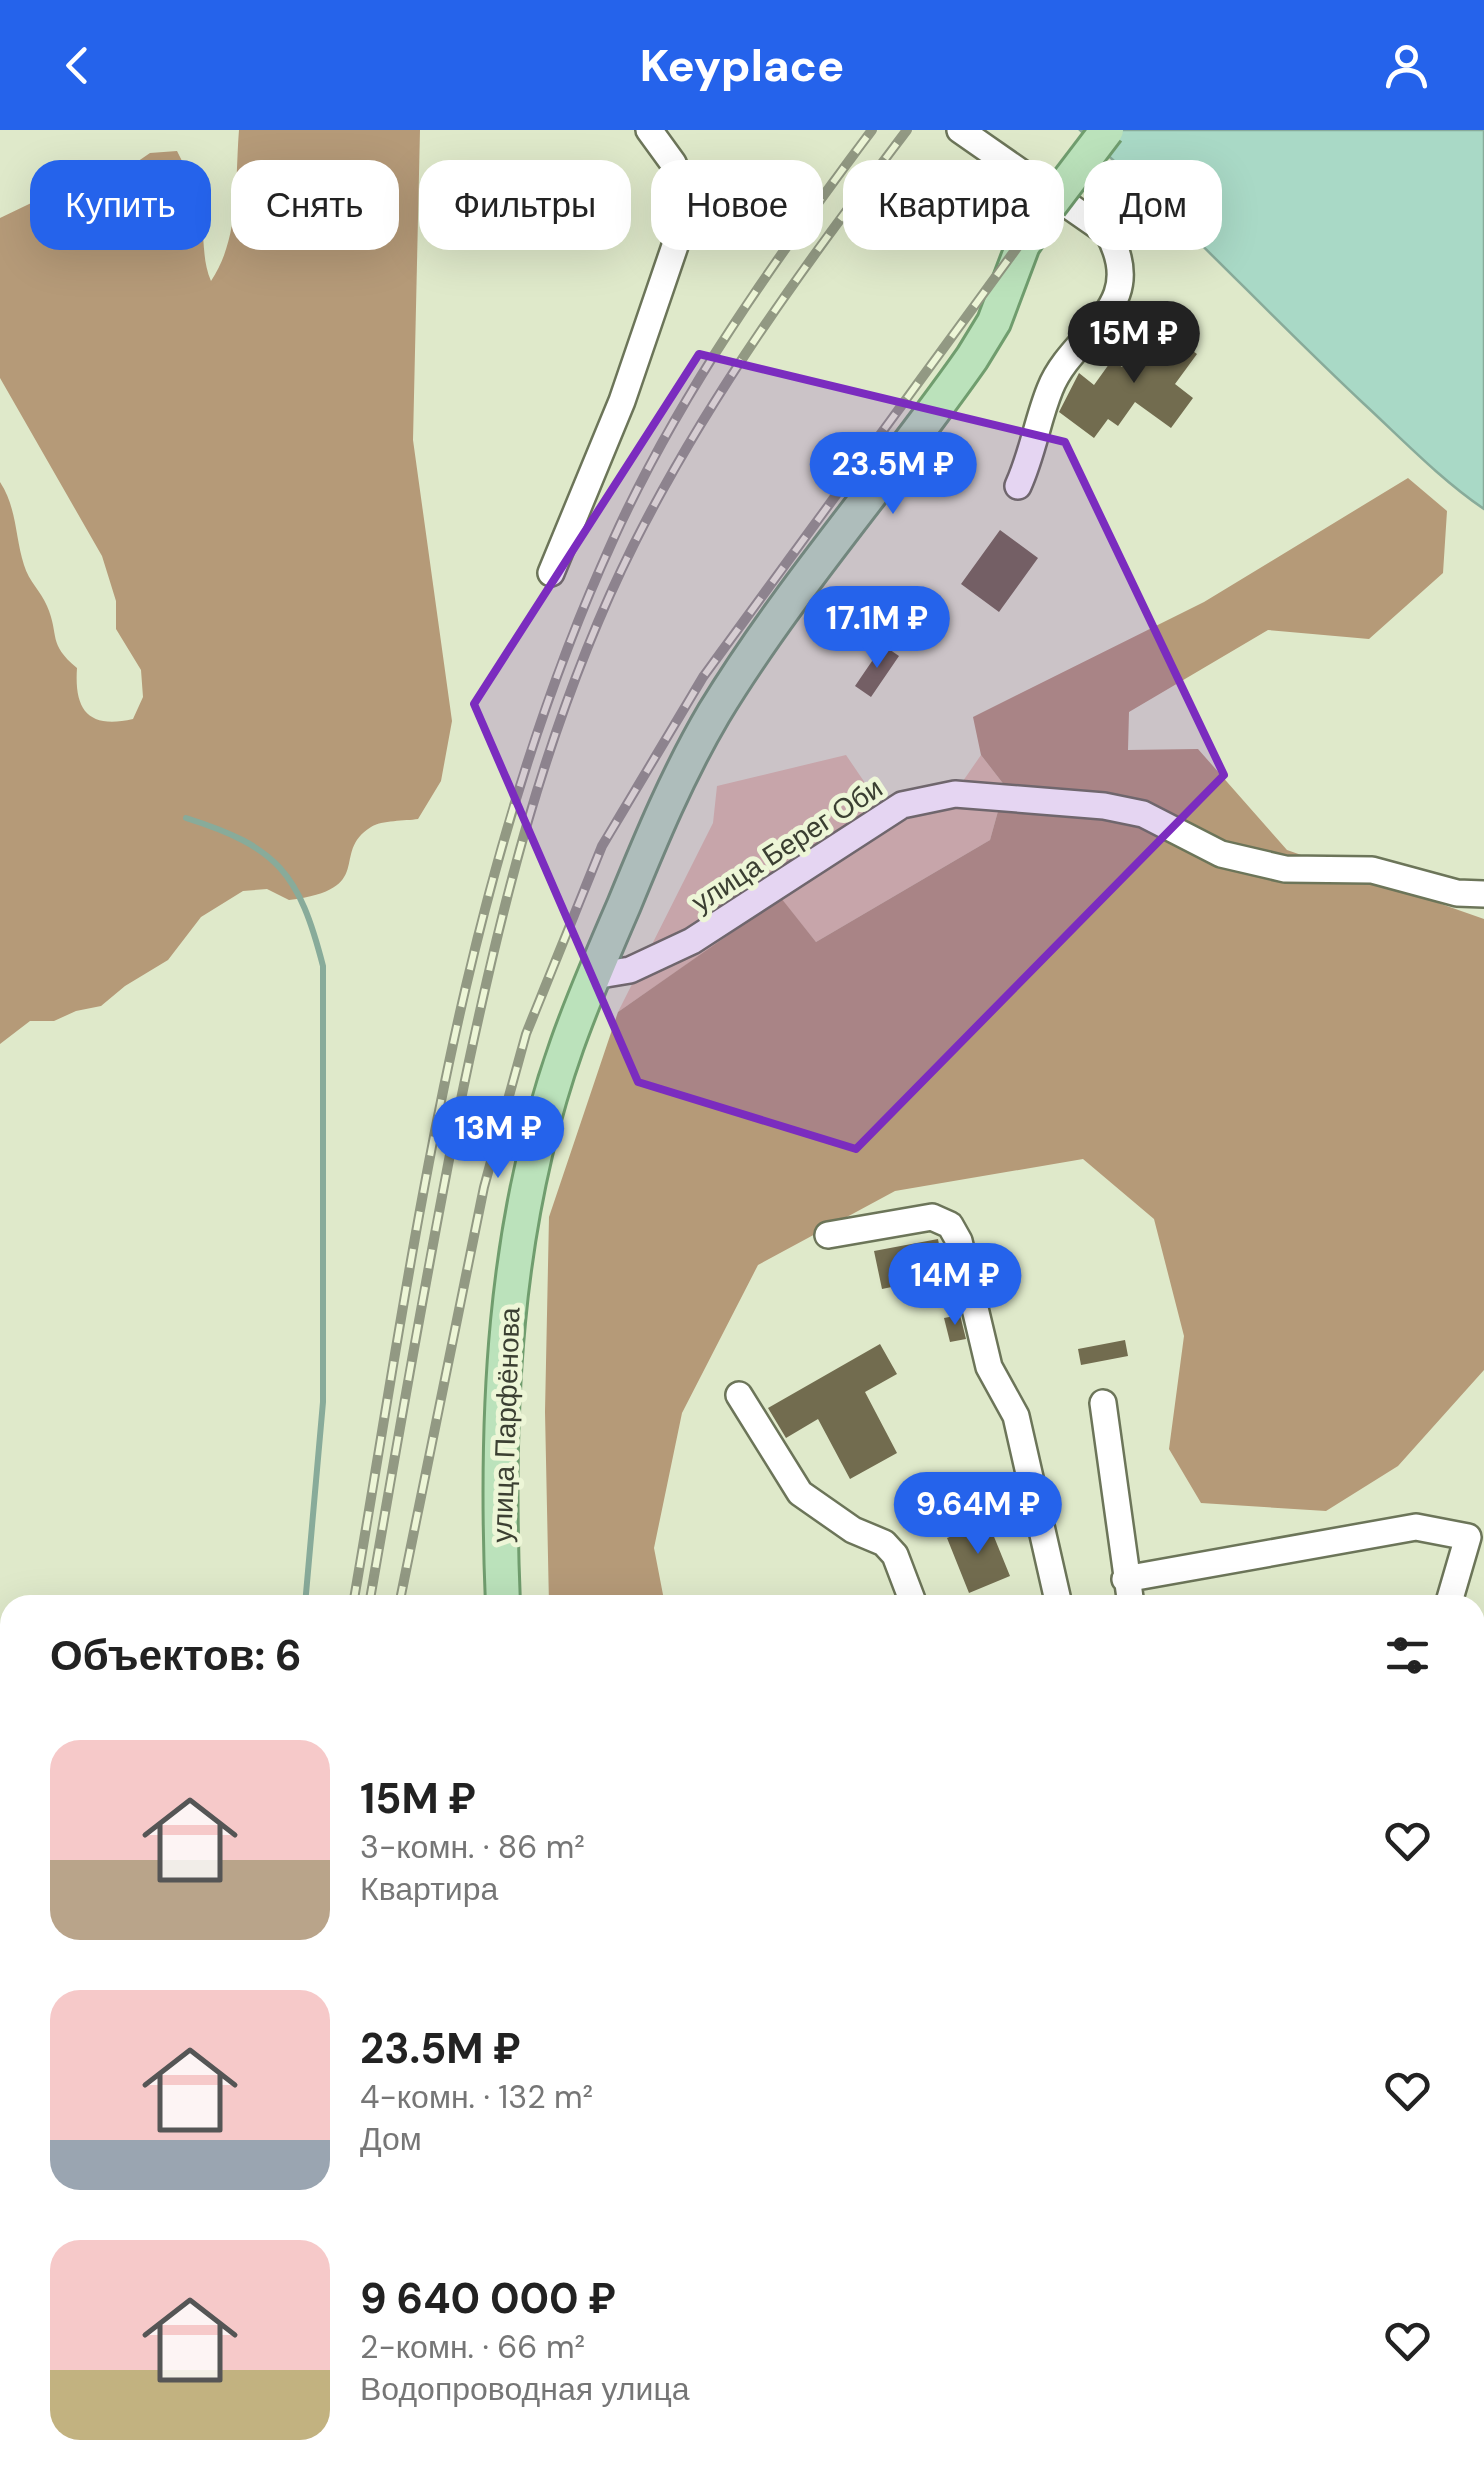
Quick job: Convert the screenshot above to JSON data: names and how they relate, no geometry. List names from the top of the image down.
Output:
{
  "streets": {
    "main road": ["улица Парфёнова"],
    "street": ["улица Берег Оби"]
  },
  "crossings": [
    ["улица Берег Оби", "улица Парфёнова"]
  ],
  "page": {
    "header": "Keyplace",
    "chip": [
      "Купить",
      "Снять",
      "Фильтры",
      "Новое",
      "Квартира",
      "Дом"
    ],
    "price": [
      "15M ₽",
      "23.5M ₽",
      "17.1M ₽",
      "13M ₽",
      "14M ₽",
      "9.64M ₽"
    ],
    "heading": "Объектов: 6",
    "list": [
      {
        "name": "15M ₽",
        "note": "3-комн. · 86 m² · Квартира"
      },
      {
        "name": "23.5M ₽",
        "note": "4-комн. · 132 m² · Дом"
      },
      {
        "name": "9 640 000 ₽",
        "note": "2-комн. · 66 m² · Водопроводная улица"
      }
    ]
  }
}
